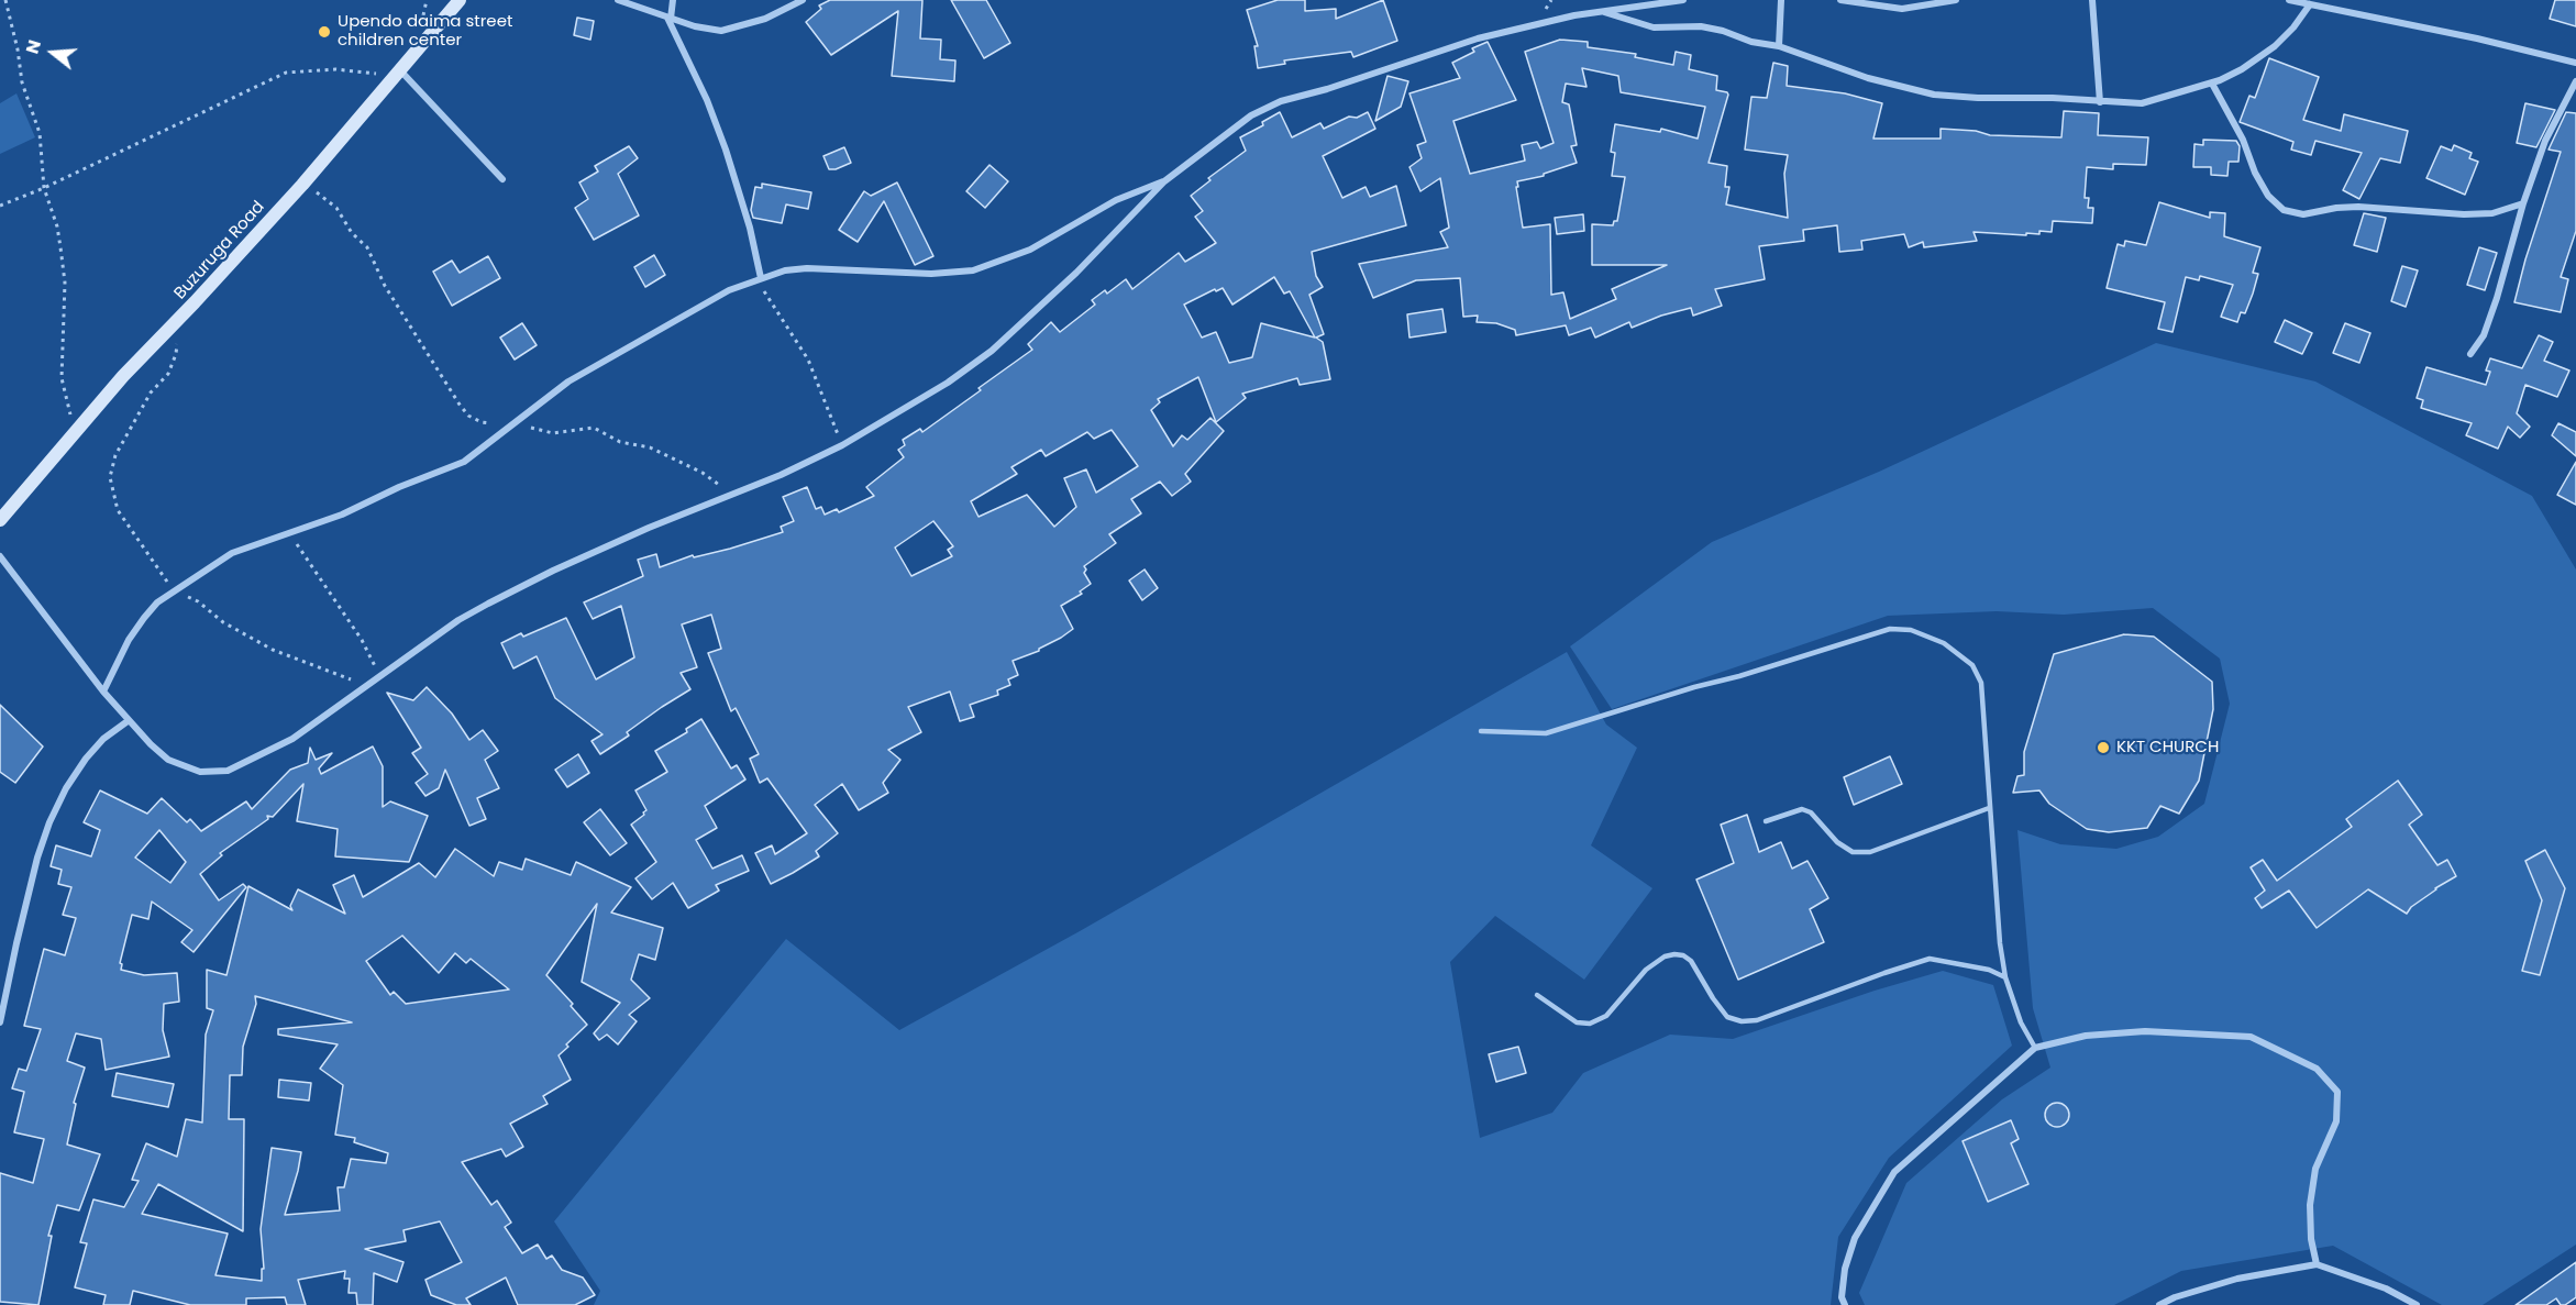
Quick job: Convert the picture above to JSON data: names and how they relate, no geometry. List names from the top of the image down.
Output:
{
  "streets": {
    "main road": ["Buzuruga Road"]
  },
  "places": ["Upendo daima street children center", "KKT CHURCH"],
  "north": "left"
}
